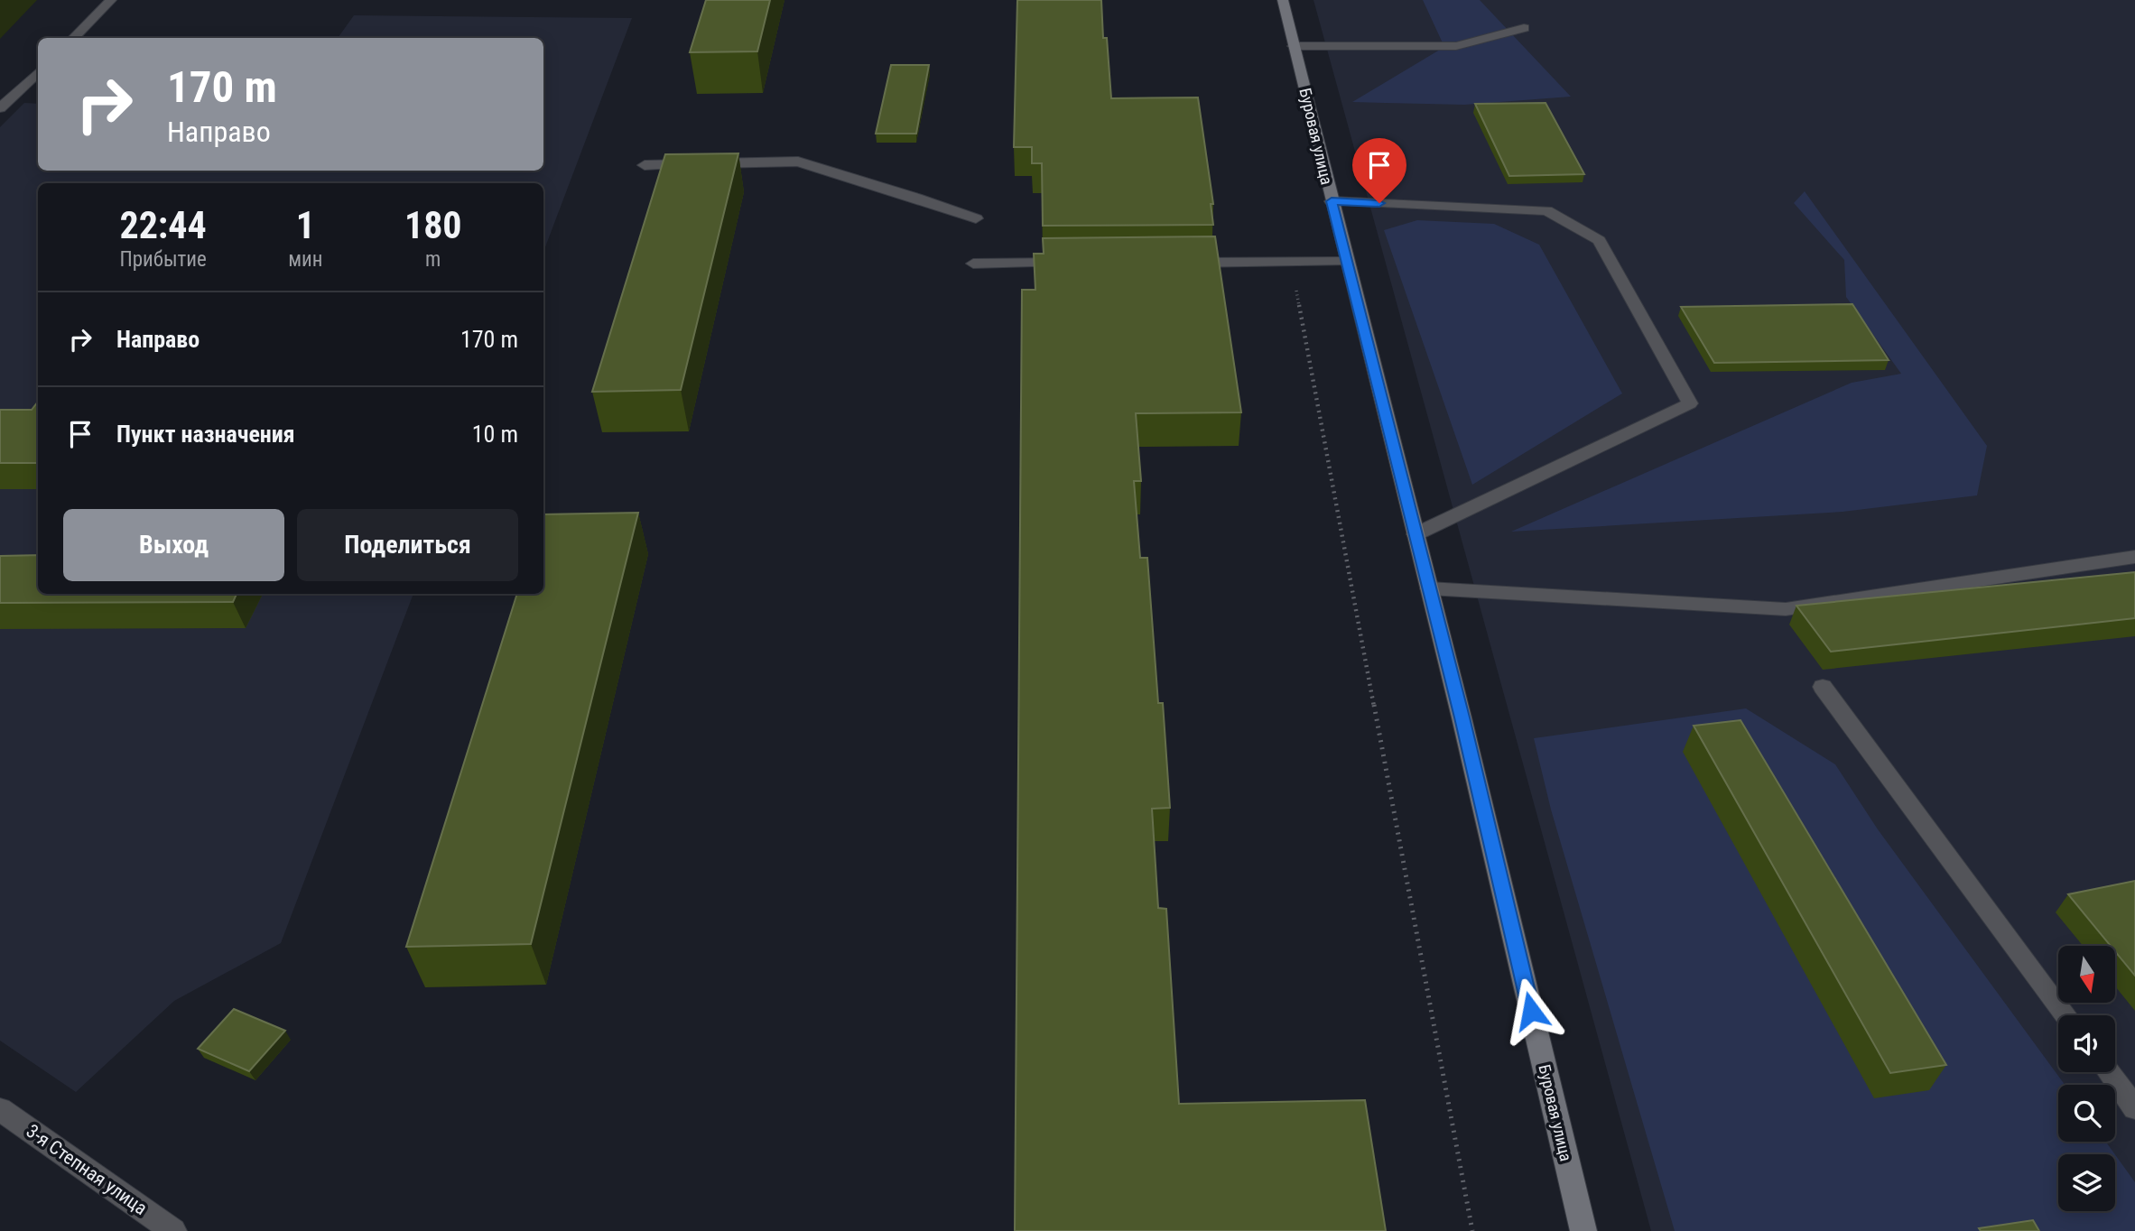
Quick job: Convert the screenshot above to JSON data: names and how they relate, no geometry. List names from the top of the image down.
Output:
{
  "streets": {
    "main road": ["Буровая улица"],
    "street": ["3-я Степная улица"]
  },
  "north": "bottom",
  "page": {
    "turn": ["170 m", "Направо"],
    "eta": [
      "22:44",
      "Прибытие",
      "1",
      "мин",
      "180",
      "m"
    ],
    "list": [
      {
        "name": "Направо",
        "value": "170 m"
      },
      {
        "name": "Пункт назначения",
        "value": "10 m"
      }
    ],
    "buttons": ["Выход", "Поделиться"]
  }
}
